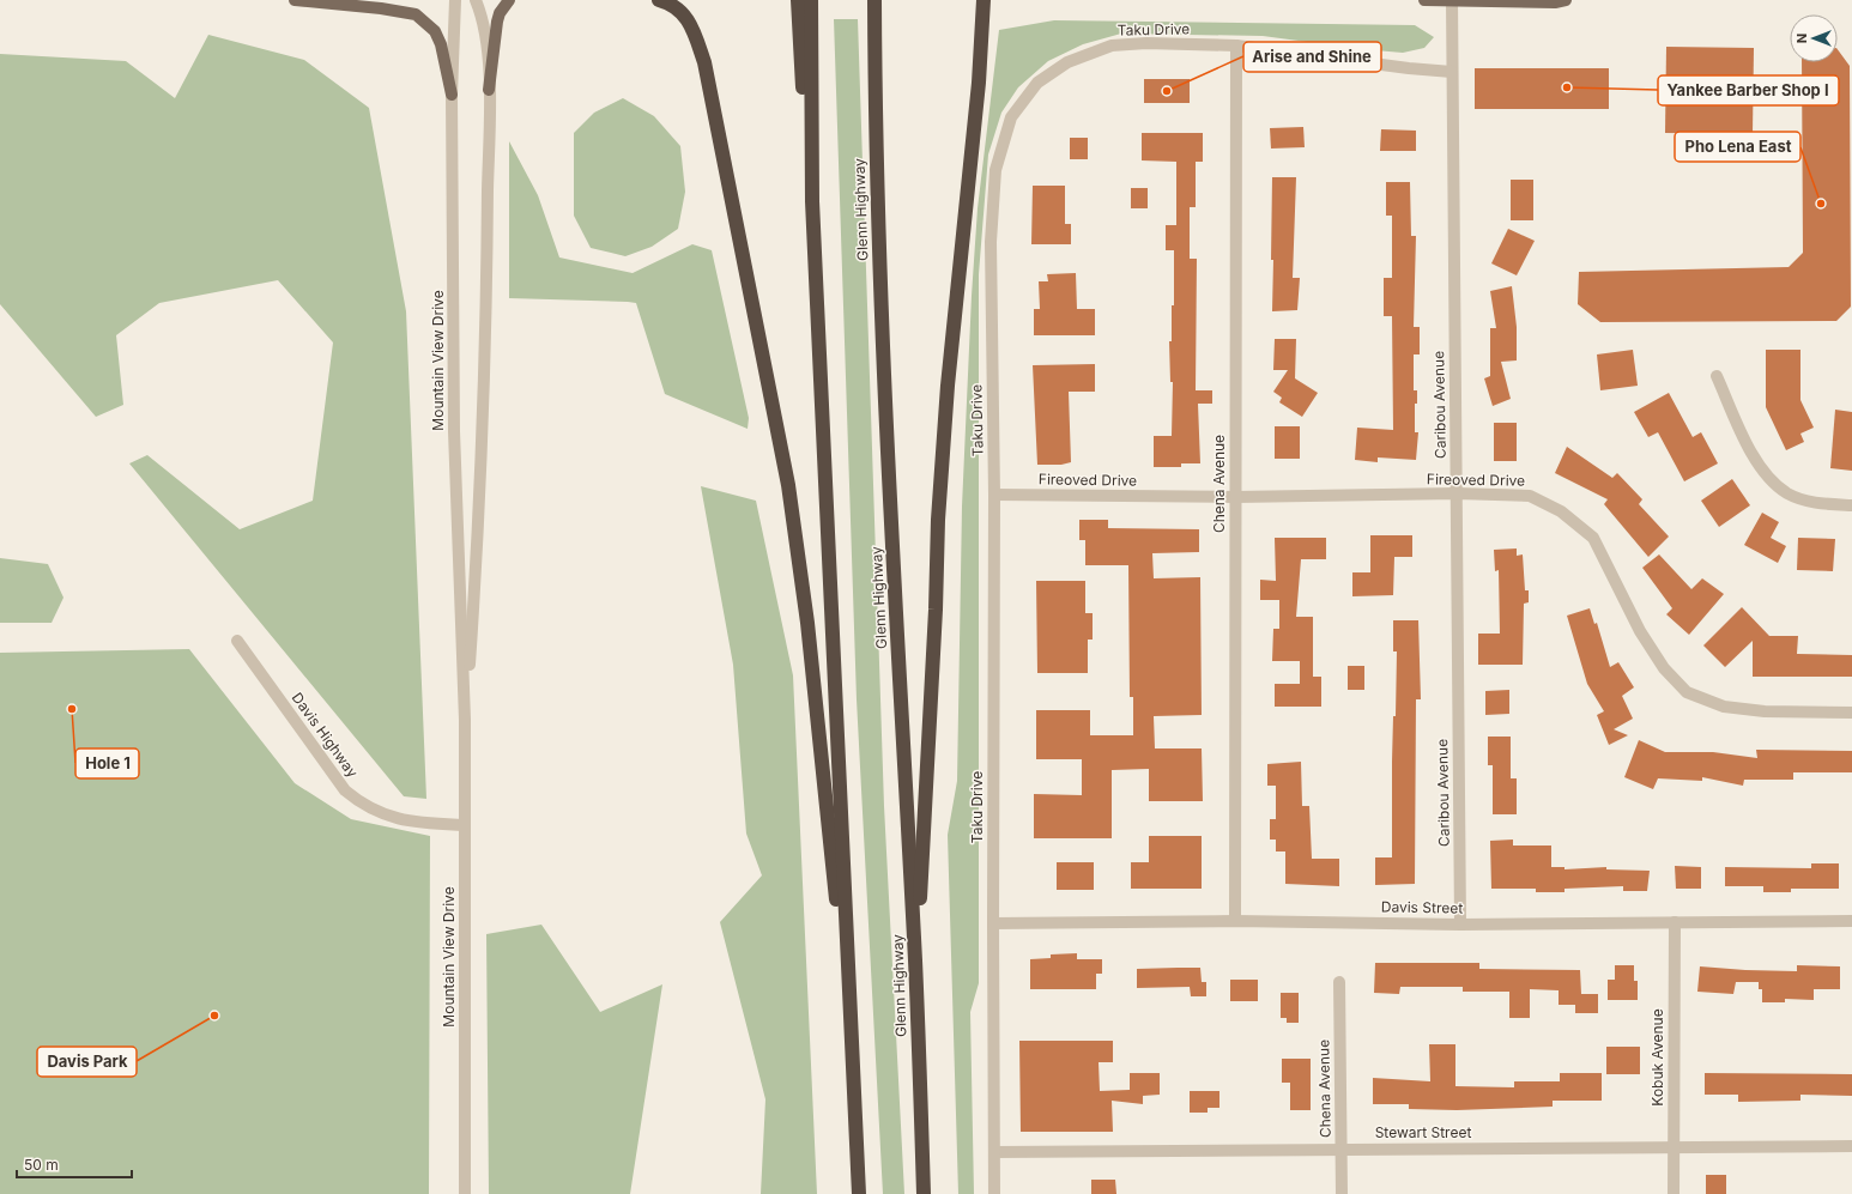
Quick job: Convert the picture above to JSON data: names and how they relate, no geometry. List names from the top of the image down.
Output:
{
  "streets": {
    "highway": ["Glenn Highway"],
    "street": [
      "Taku Drive",
      "Mountain View Drive",
      "Caribou Avenue",
      "Fireoved Drive",
      "Chena Avenue",
      "Davis Highway",
      "Davis Street",
      "Kobuk Avenue",
      "Stewart Street"
    ]
  },
  "crossings": [
    ["Taku Drive", "Caribou Avenue"],
    ["Taku Drive", "Fireoved Drive"],
    ["Taku Drive", "Chena Avenue"],
    ["Taku Drive", "Davis Street"],
    ["Taku Drive", "Stewart Street"],
    ["Mountain View Drive", "Davis Highway"],
    ["Caribou Avenue", "Fireoved Drive"],
    ["Caribou Avenue", "Davis Street"],
    ["Fireoved Drive", "Chena Avenue"],
    ["Chena Avenue", "Davis Street"],
    ["Chena Avenue", "Stewart Street"],
    ["Davis Street", "Kobuk Avenue"],
    ["Kobuk Avenue", "Stewart Street"]
  ],
  "places": [
    "Yankee Barber Shop I",
    "Arise and Shine",
    "Pho Lena East",
    "Hole 1",
    "Davis Park"
  ],
  "scale_bar": "50 m",
  "north": "left"
}
